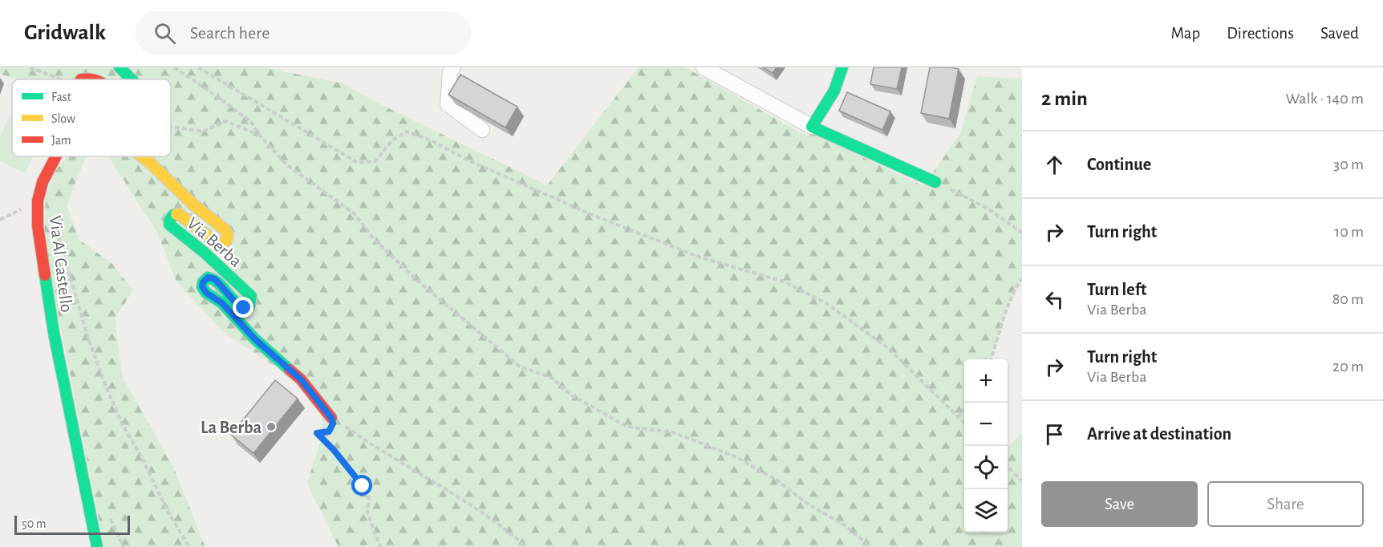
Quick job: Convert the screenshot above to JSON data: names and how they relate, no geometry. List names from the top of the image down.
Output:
{
  "streets": {
    "street": ["Via Berba", "Via Al Castello"]
  },
  "places": ["La Berba"],
  "legend": ["Fast", "Slow", "Jam"],
  "scale_bar": "50 m",
  "page": {
    "header": "Gridwalk",
    "search": "Search here",
    "nav": ["Map", "Directions", "Saved"],
    "heading": ["2 min", "Walk · 140 m"],
    "list": [
      ["Continue", "30 m"],
      ["Turn right", "10 m"],
      ["Turn left", "Via Berba", "80 m"],
      ["Turn right", "Via Berba", "20 m"],
      "Arrive at destination"
    ],
    "map_buttons": ["+", "−"],
    "buttons": ["Save", "Share"],
    "scale": "50 m"
  }
}
